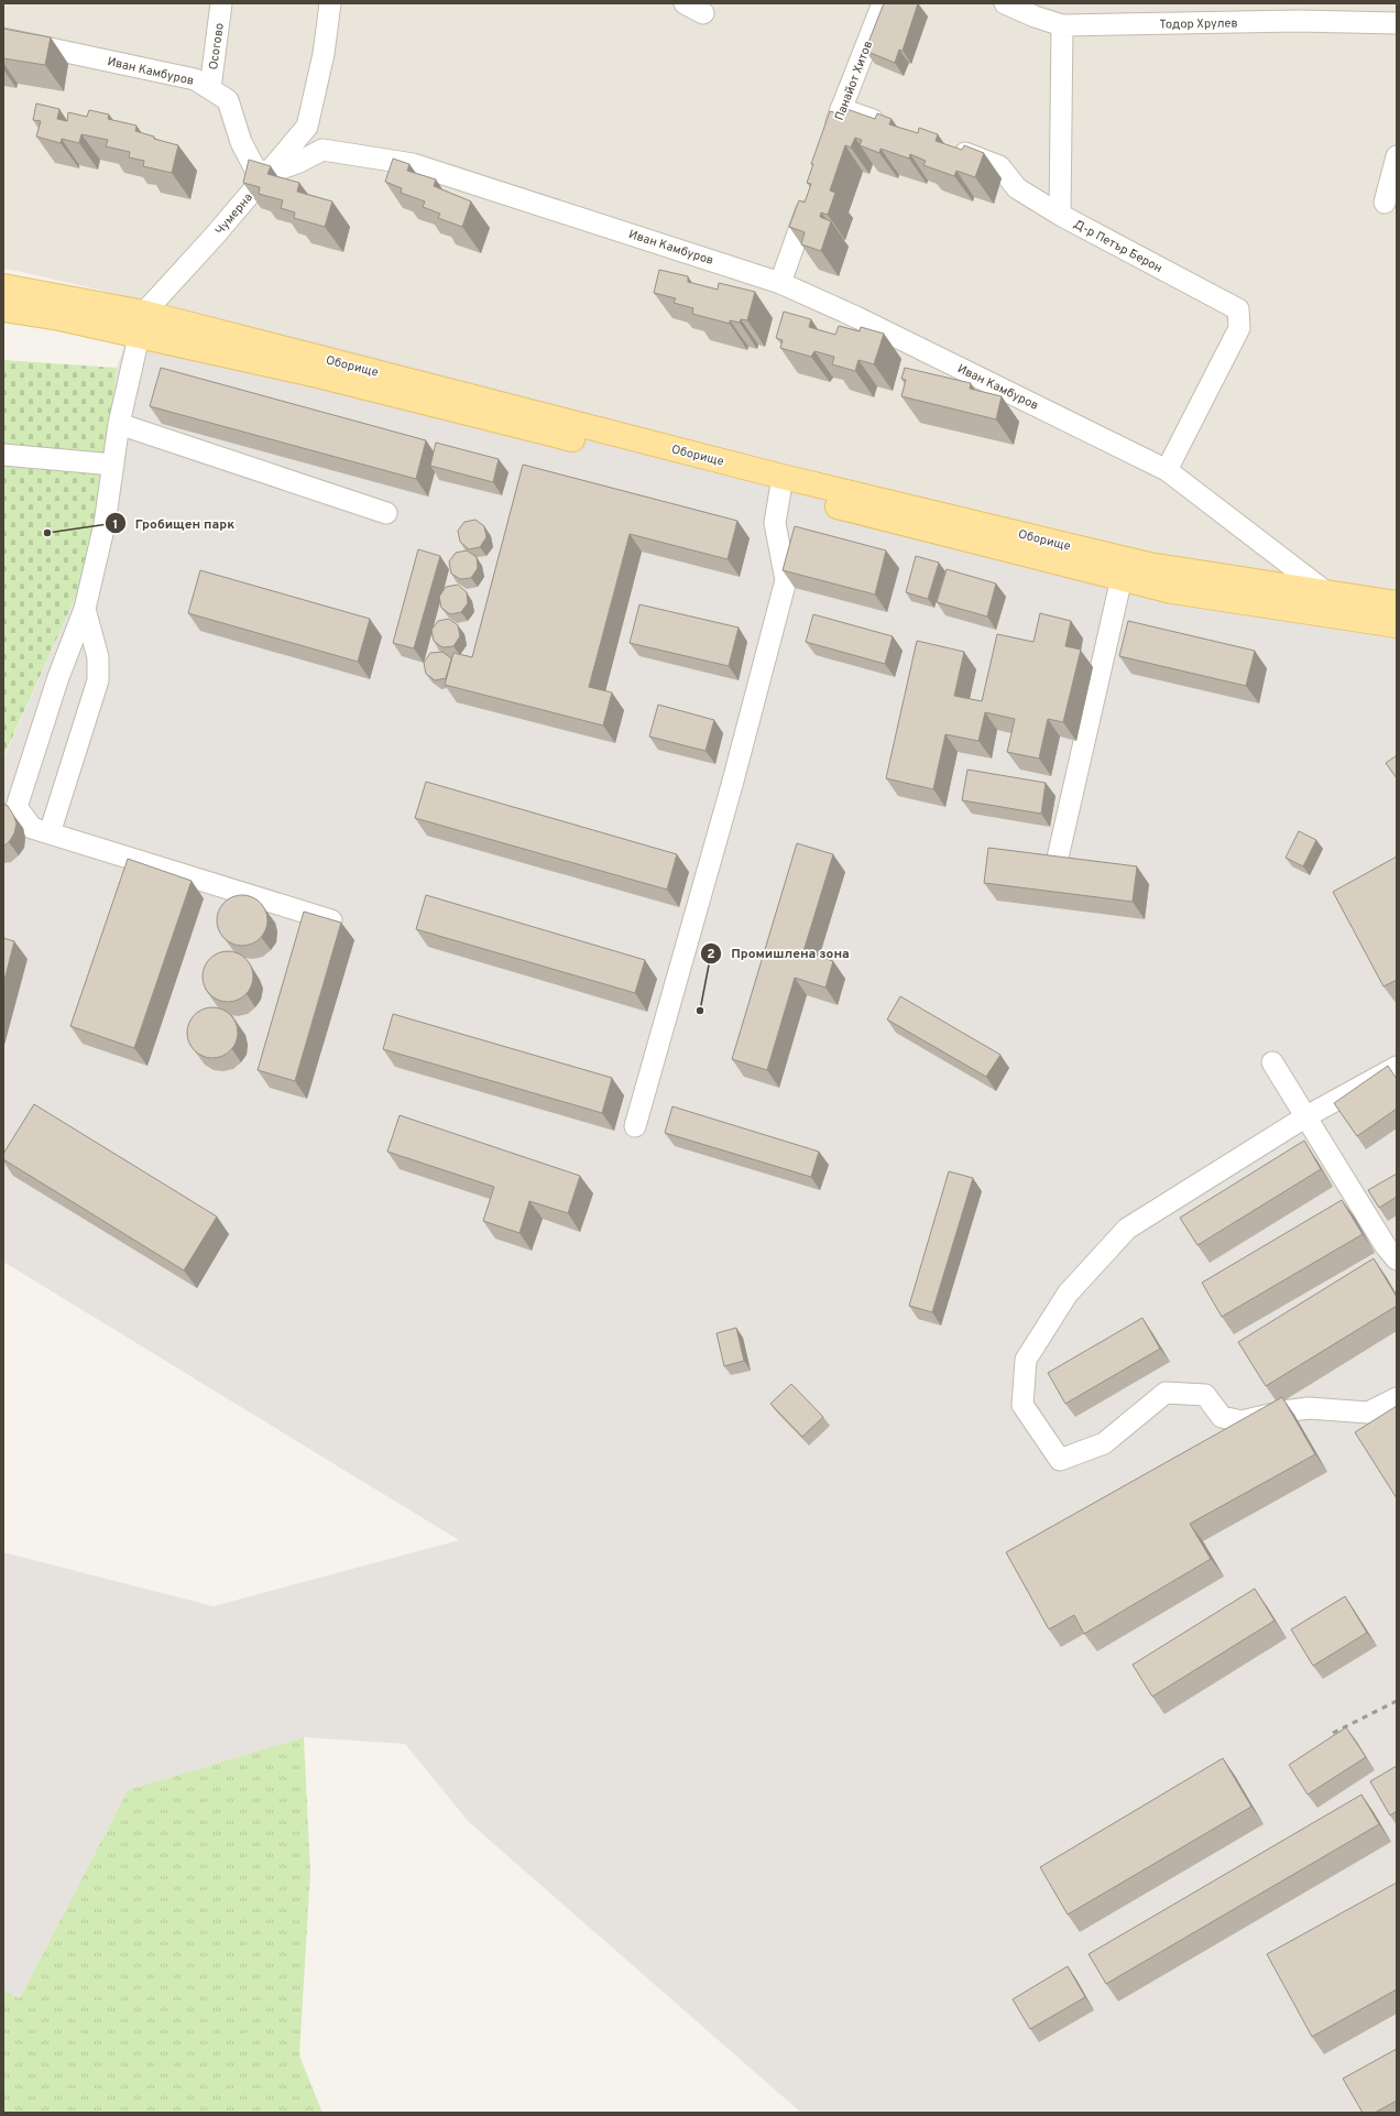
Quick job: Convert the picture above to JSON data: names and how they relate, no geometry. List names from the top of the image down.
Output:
{
  "streets": {
    "main road": ["Оборище"],
    "street": [
      "Тодор Хрулев",
      "Осогово",
      "Иван Камбуров",
      "Панайот Хитов",
      "Чумерна",
      "Д-р Петър Берон"
    ]
  },
  "crossings": [
    ["Осогово", "Иван Камбуров"],
    ["Иван Камбуров", "Чумерна"],
    ["Иван Камбуров", "Д-р Петър Берон"],
    ["Иван Камбуров", "Оборище"],
    ["Чумерна", "Оборище"]
  ],
  "places": ["Гробищен парк", "Промишлена зона"]
}
